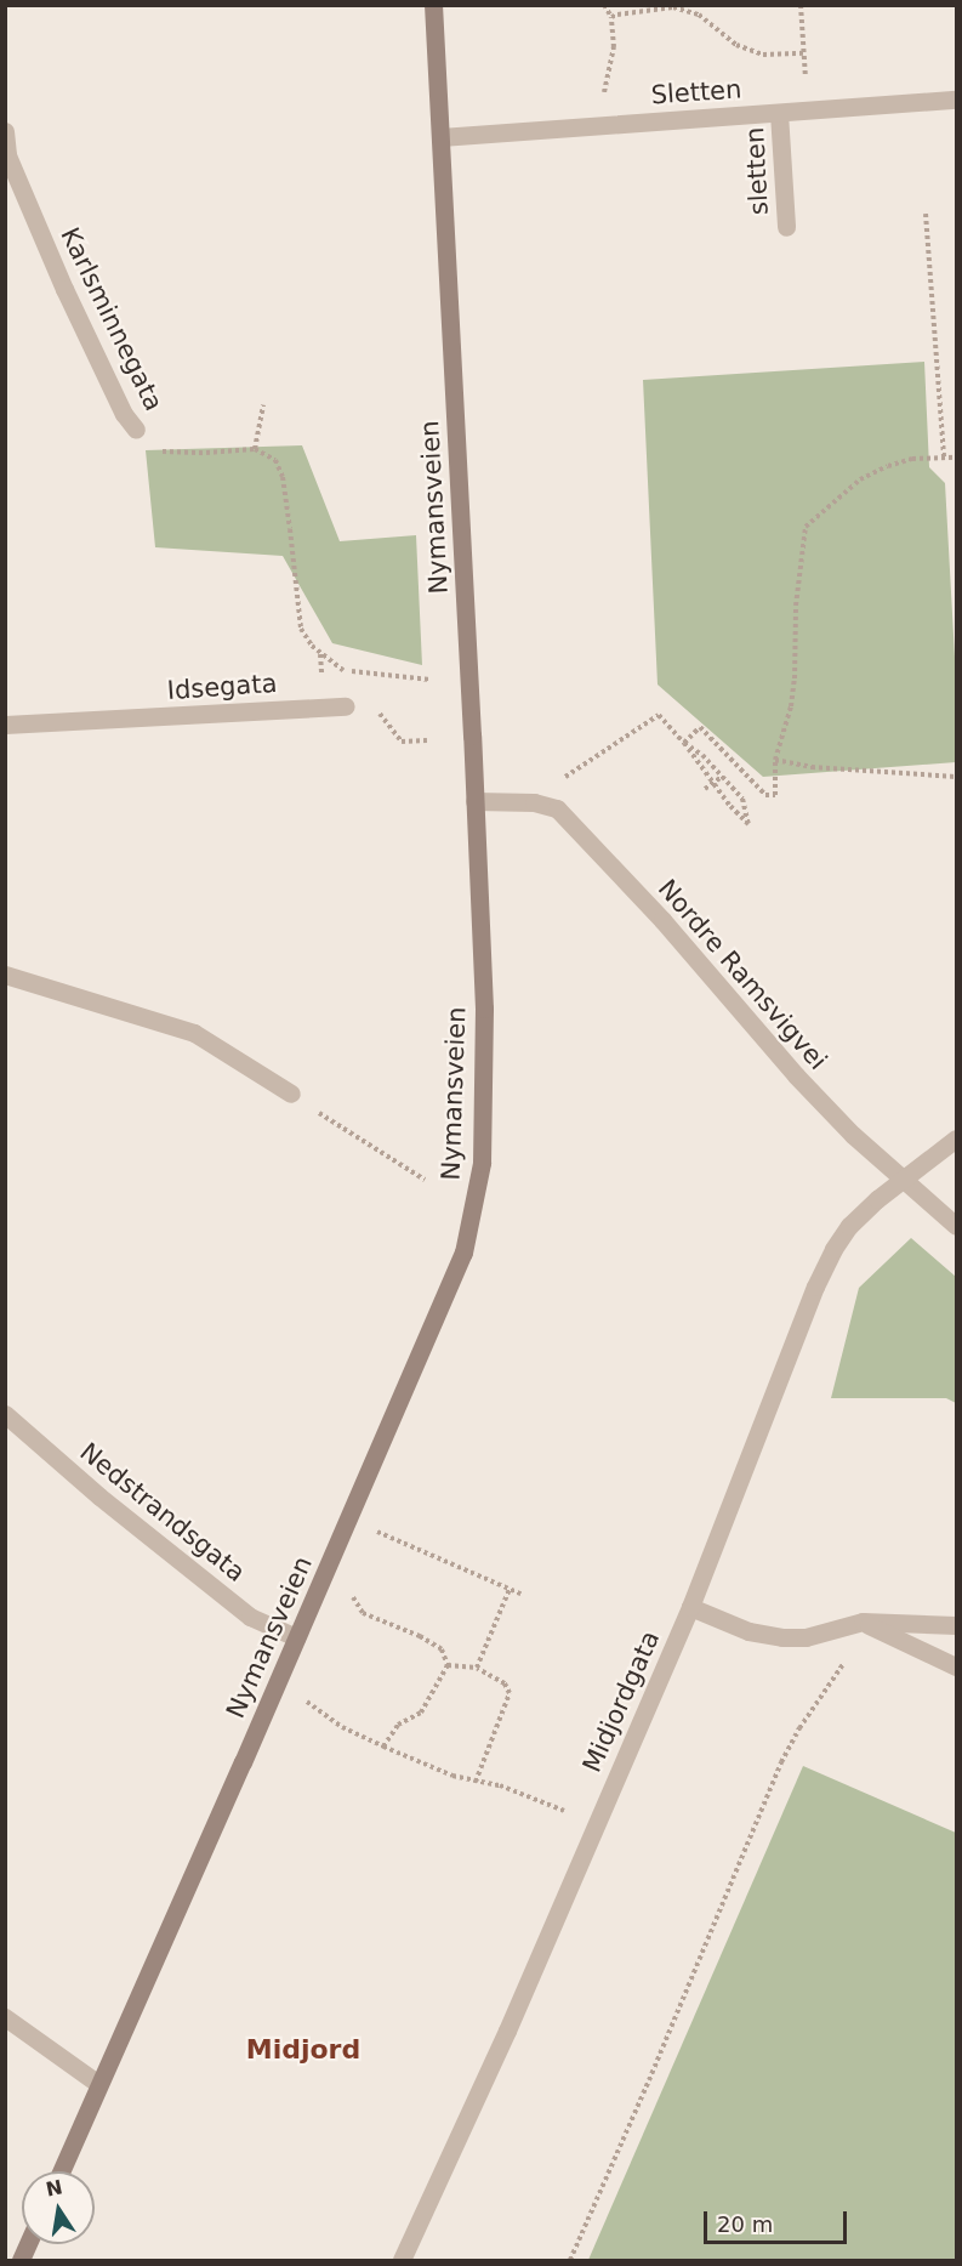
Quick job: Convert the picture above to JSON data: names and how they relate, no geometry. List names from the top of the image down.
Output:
{
  "streets": {
    "street": [
      "Sletten",
      "sletten",
      "Karlsminnegata",
      "Nymansveien",
      "Idsegata",
      "Nordre Ramsvigvei",
      "Nedstrandsgata",
      "Midjordgata"
    ]
  },
  "crossings": [
    ["Sletten", "sletten"],
    ["Sletten", "Nymansveien"],
    ["Nymansveien", "Nordre Ramsvigvei"],
    ["Nymansveien", "Nedstrandsgata"],
    ["Nordre Ramsvigvei", "Midjordgata"]
  ],
  "districts": ["Midjord"],
  "scale_bar": "20 m",
  "north": "top"
}
